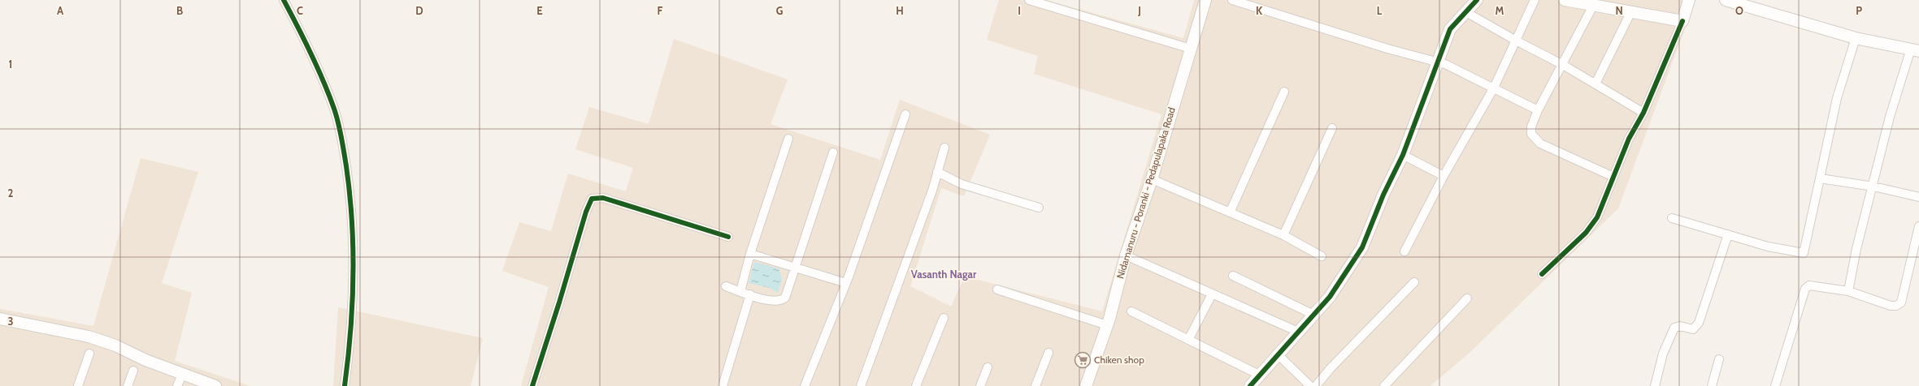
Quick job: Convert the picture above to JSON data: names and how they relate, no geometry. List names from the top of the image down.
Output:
{
  "streets": {
    "street": ["Nidamanuru - Poranki - Pedapulapaka Road"]
  },
  "districts": ["Vasanth Nagar"],
  "places": {
    "supermarket": ["Chiken shop"]
  },
  "grid": {
    "columns": [
      "A",
      "B",
      "C",
      "D",
      "E",
      "F",
      "G",
      "H",
      "I",
      "J",
      "K",
      "L",
      "M",
      "N",
      "O",
      "P"
    ],
    "rows": ["1", "2", "3"]
  }
}
